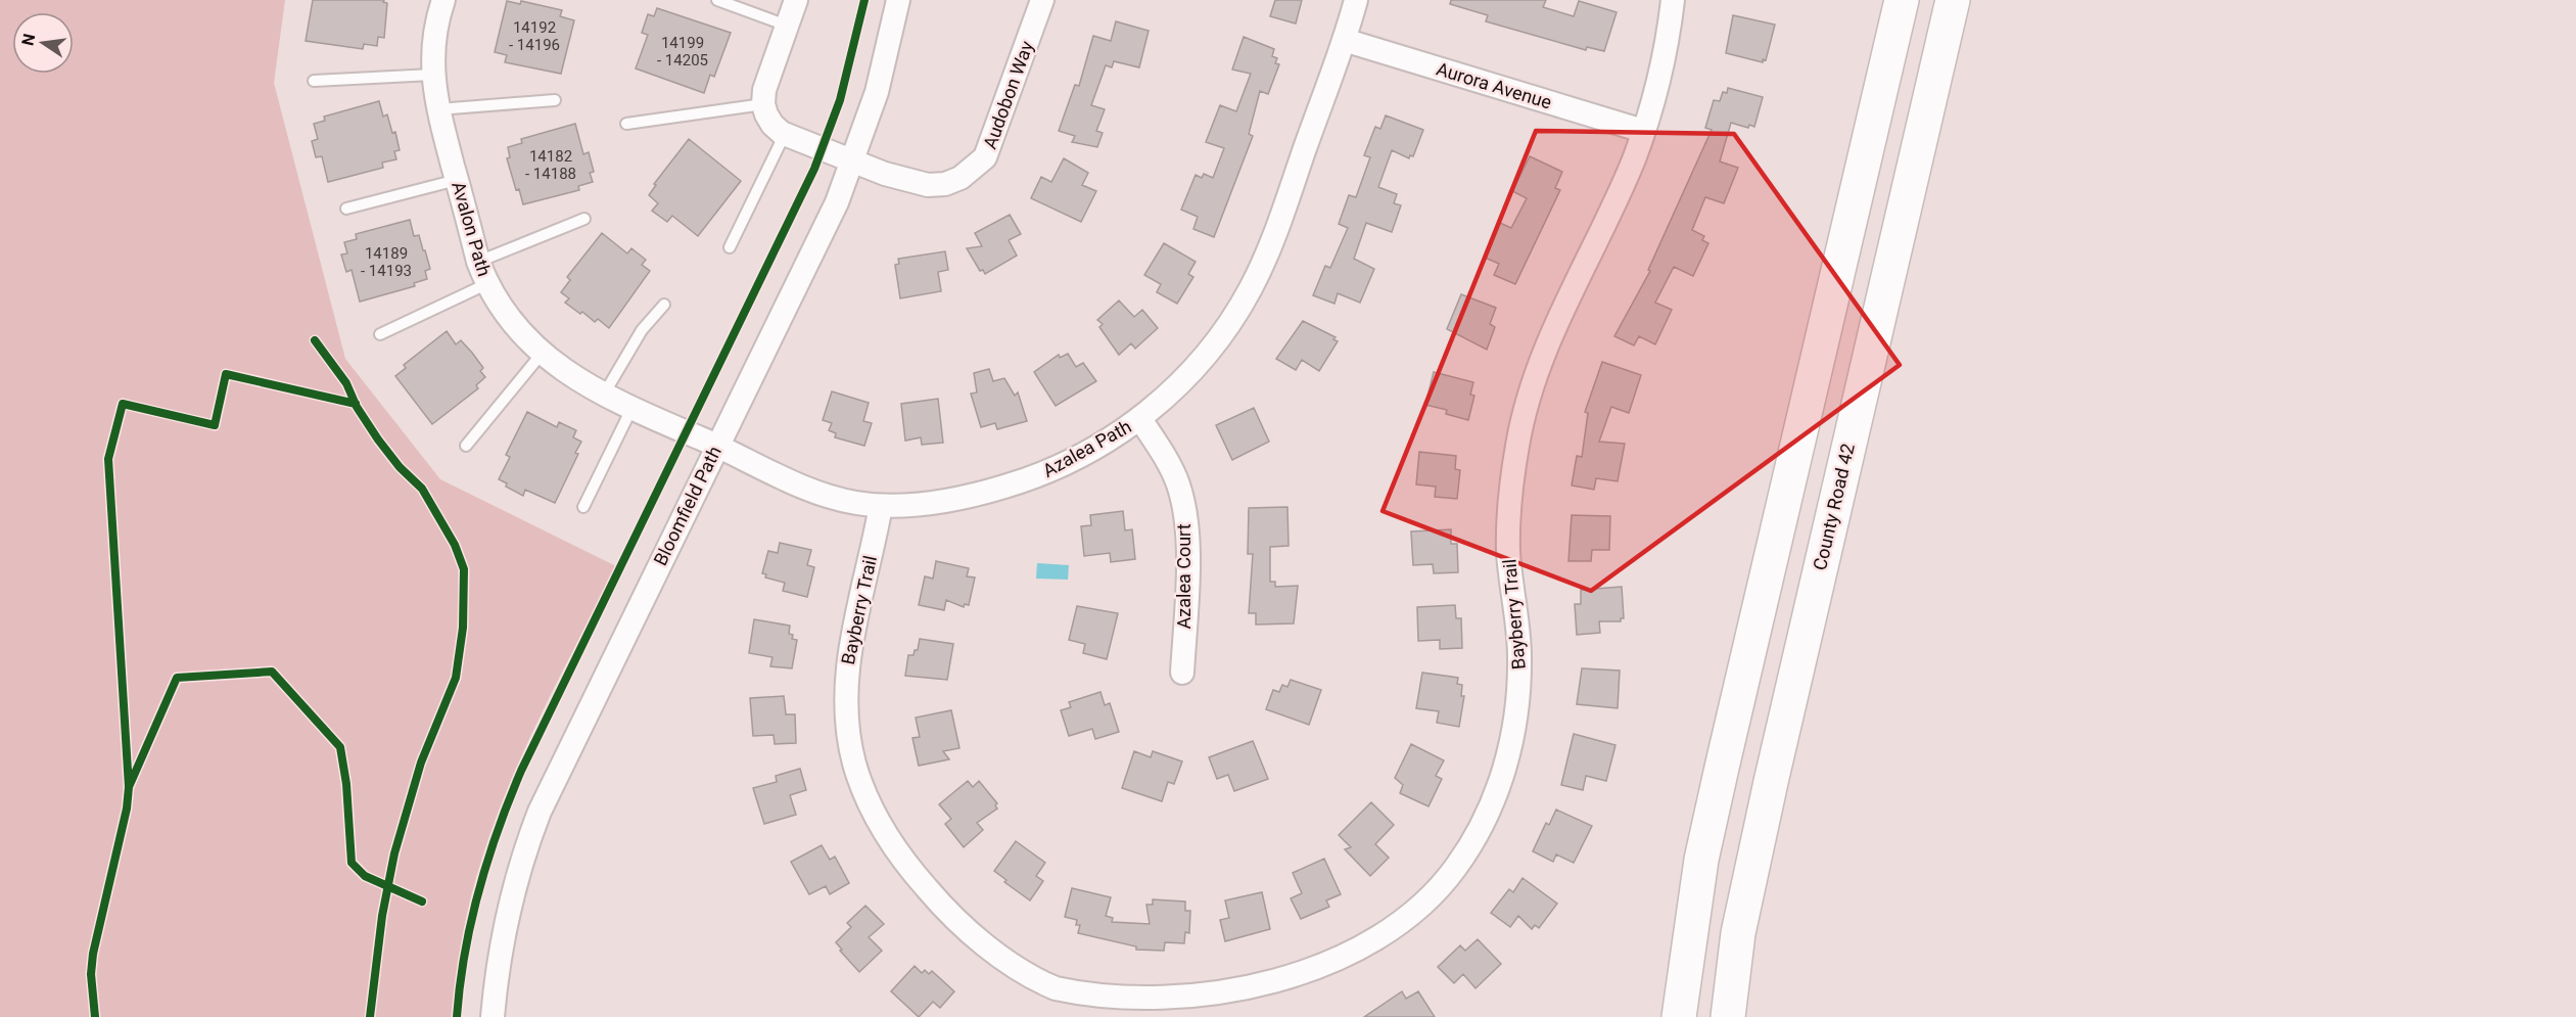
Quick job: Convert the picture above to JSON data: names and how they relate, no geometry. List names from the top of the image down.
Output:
{
  "streets": {
    "highway": ["County Road 42"],
    "street": [
      "Aurora Avenue",
      "Audobon Way",
      "Avalon Path",
      "Azalea Path",
      "Bloomfield Path",
      "Azalea Court",
      "Bayberry Trail"
    ]
  },
  "crossings": [
    ["Aurora Avenue", "Azalea Path"],
    ["Aurora Avenue", "Bayberry Trail"],
    ["Audobon Way", "Bloomfield Path"],
    ["Avalon Path", "Azalea Path"],
    ["Avalon Path", "Bloomfield Path"],
    ["Azalea Path", "Bloomfield Path"],
    ["Azalea Path", "Azalea Court"],
    ["Azalea Path", "Bayberry Trail"]
  ],
  "house_numbers": [
    "14192 - 14196",
    "14199 - 14205",
    "14182 - 14188",
    "14189 - 14193"
  ],
  "north": "left"
}
